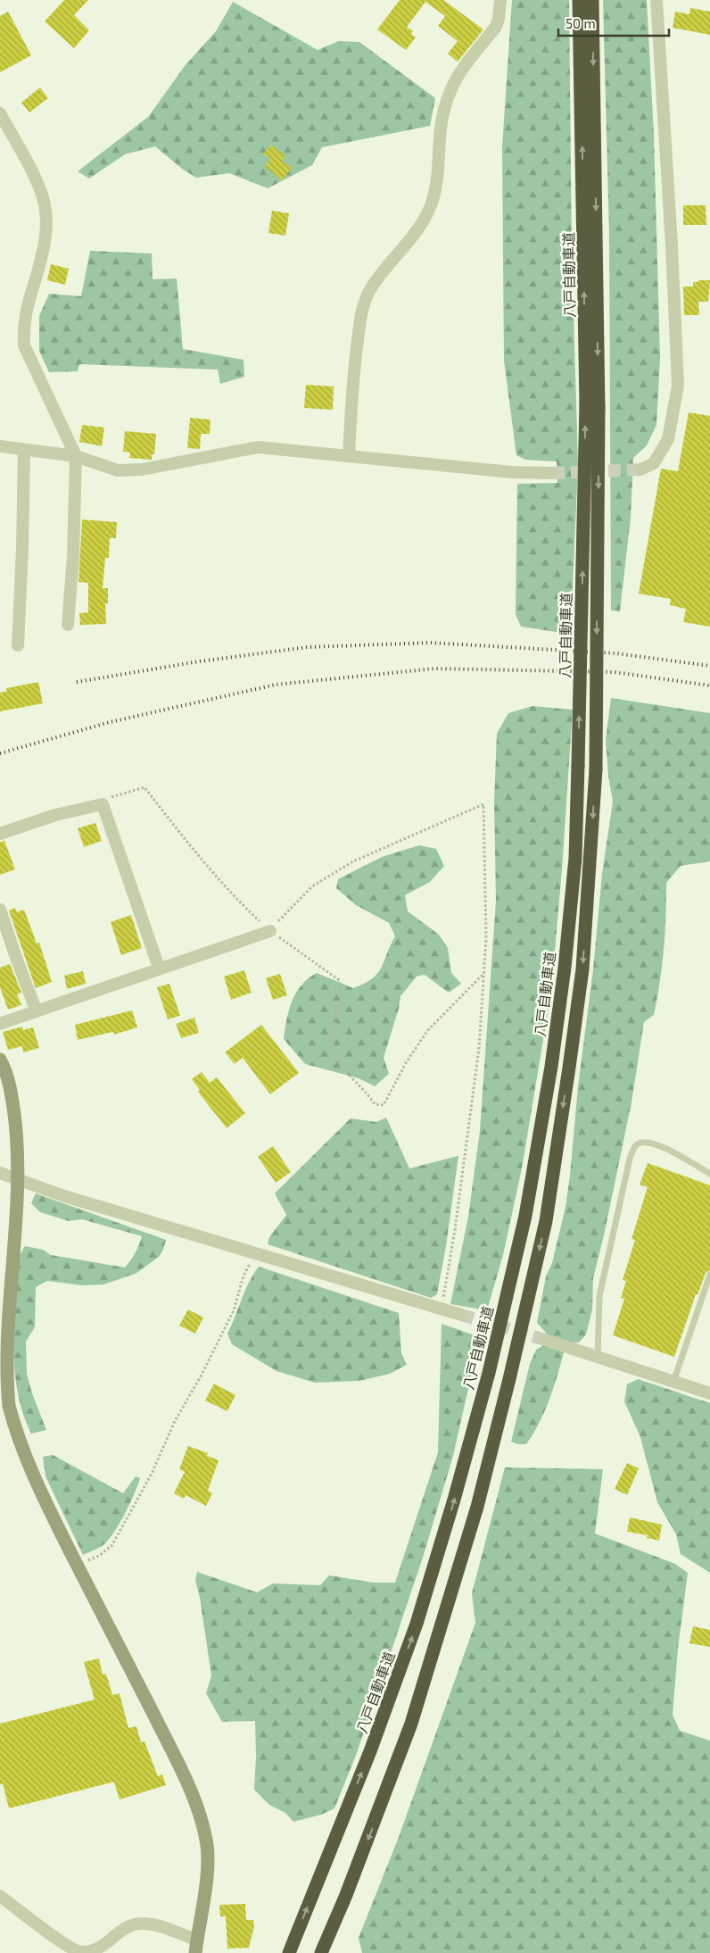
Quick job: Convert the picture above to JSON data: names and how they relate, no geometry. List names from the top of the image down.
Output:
{
  "streets": {
    "highway": ["八戸自動車道"]
  },
  "scale_bar": "50 m"
}
